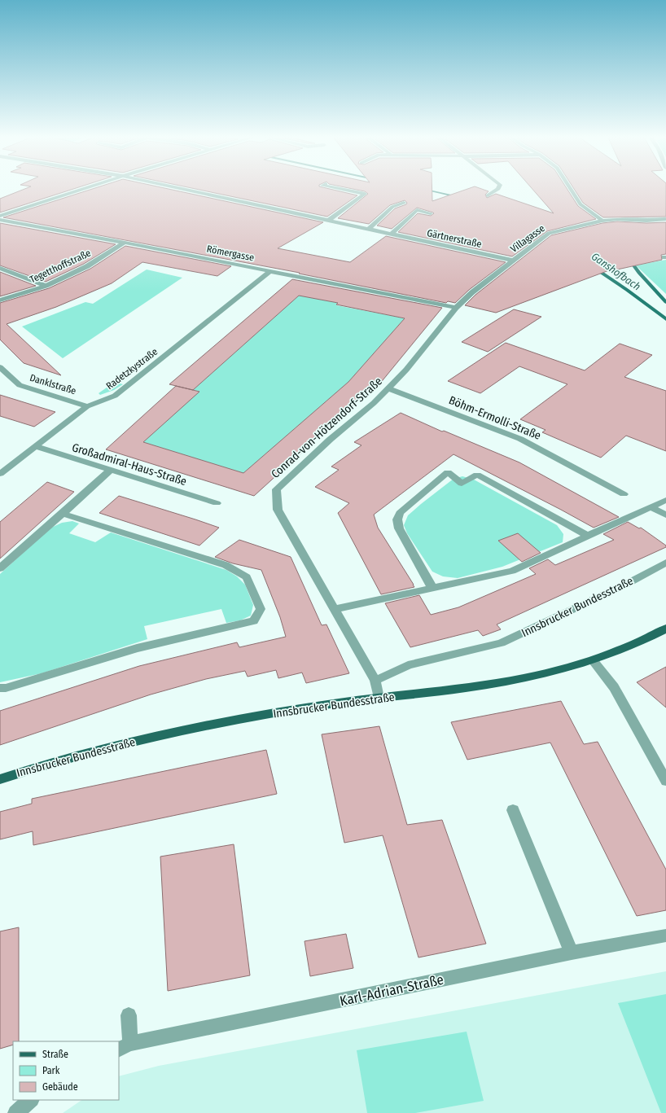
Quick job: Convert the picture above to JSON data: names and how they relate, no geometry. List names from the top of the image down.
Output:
{
  "streets": {
    "main road": ["Innsbrucker Bundesstraße"],
    "street": [
      "Gärtnerstraße",
      "Villagasse",
      "Römergasse",
      "Tegetthoffstraße",
      "Radetzkystraße",
      "Danklstraße",
      "Böhm-Ermolli-Straße",
      "Conrad-von-Hötzendorf-Straße",
      "Großadmiral-Haus-Straße",
      "Karl-Adrian-Straße"
    ]
  },
  "crossings": [
    ["Gärtnerstraße", "Villagasse"],
    ["Villagasse", "Römergasse"],
    ["Villagasse", "Conrad-von-Hötzendorf-Straße"],
    ["Römergasse", "Tegetthoffstraße"],
    ["Römergasse", "Radetzkystraße"],
    ["Römergasse", "Conrad-von-Hötzendorf-Straße"],
    ["Radetzkystraße", "Danklstraße"],
    ["Radetzkystraße", "Großadmiral-Haus-Straße"],
    ["Böhm-Ermolli-Straße", "Conrad-von-Hötzendorf-Straße"],
    ["Conrad-von-Hötzendorf-Straße", "Innsbrucker Bundesstraße"]
  ],
  "water": ["Ganshofbach"],
  "legend": ["Straße", "Park", "Gebäude"]
}
